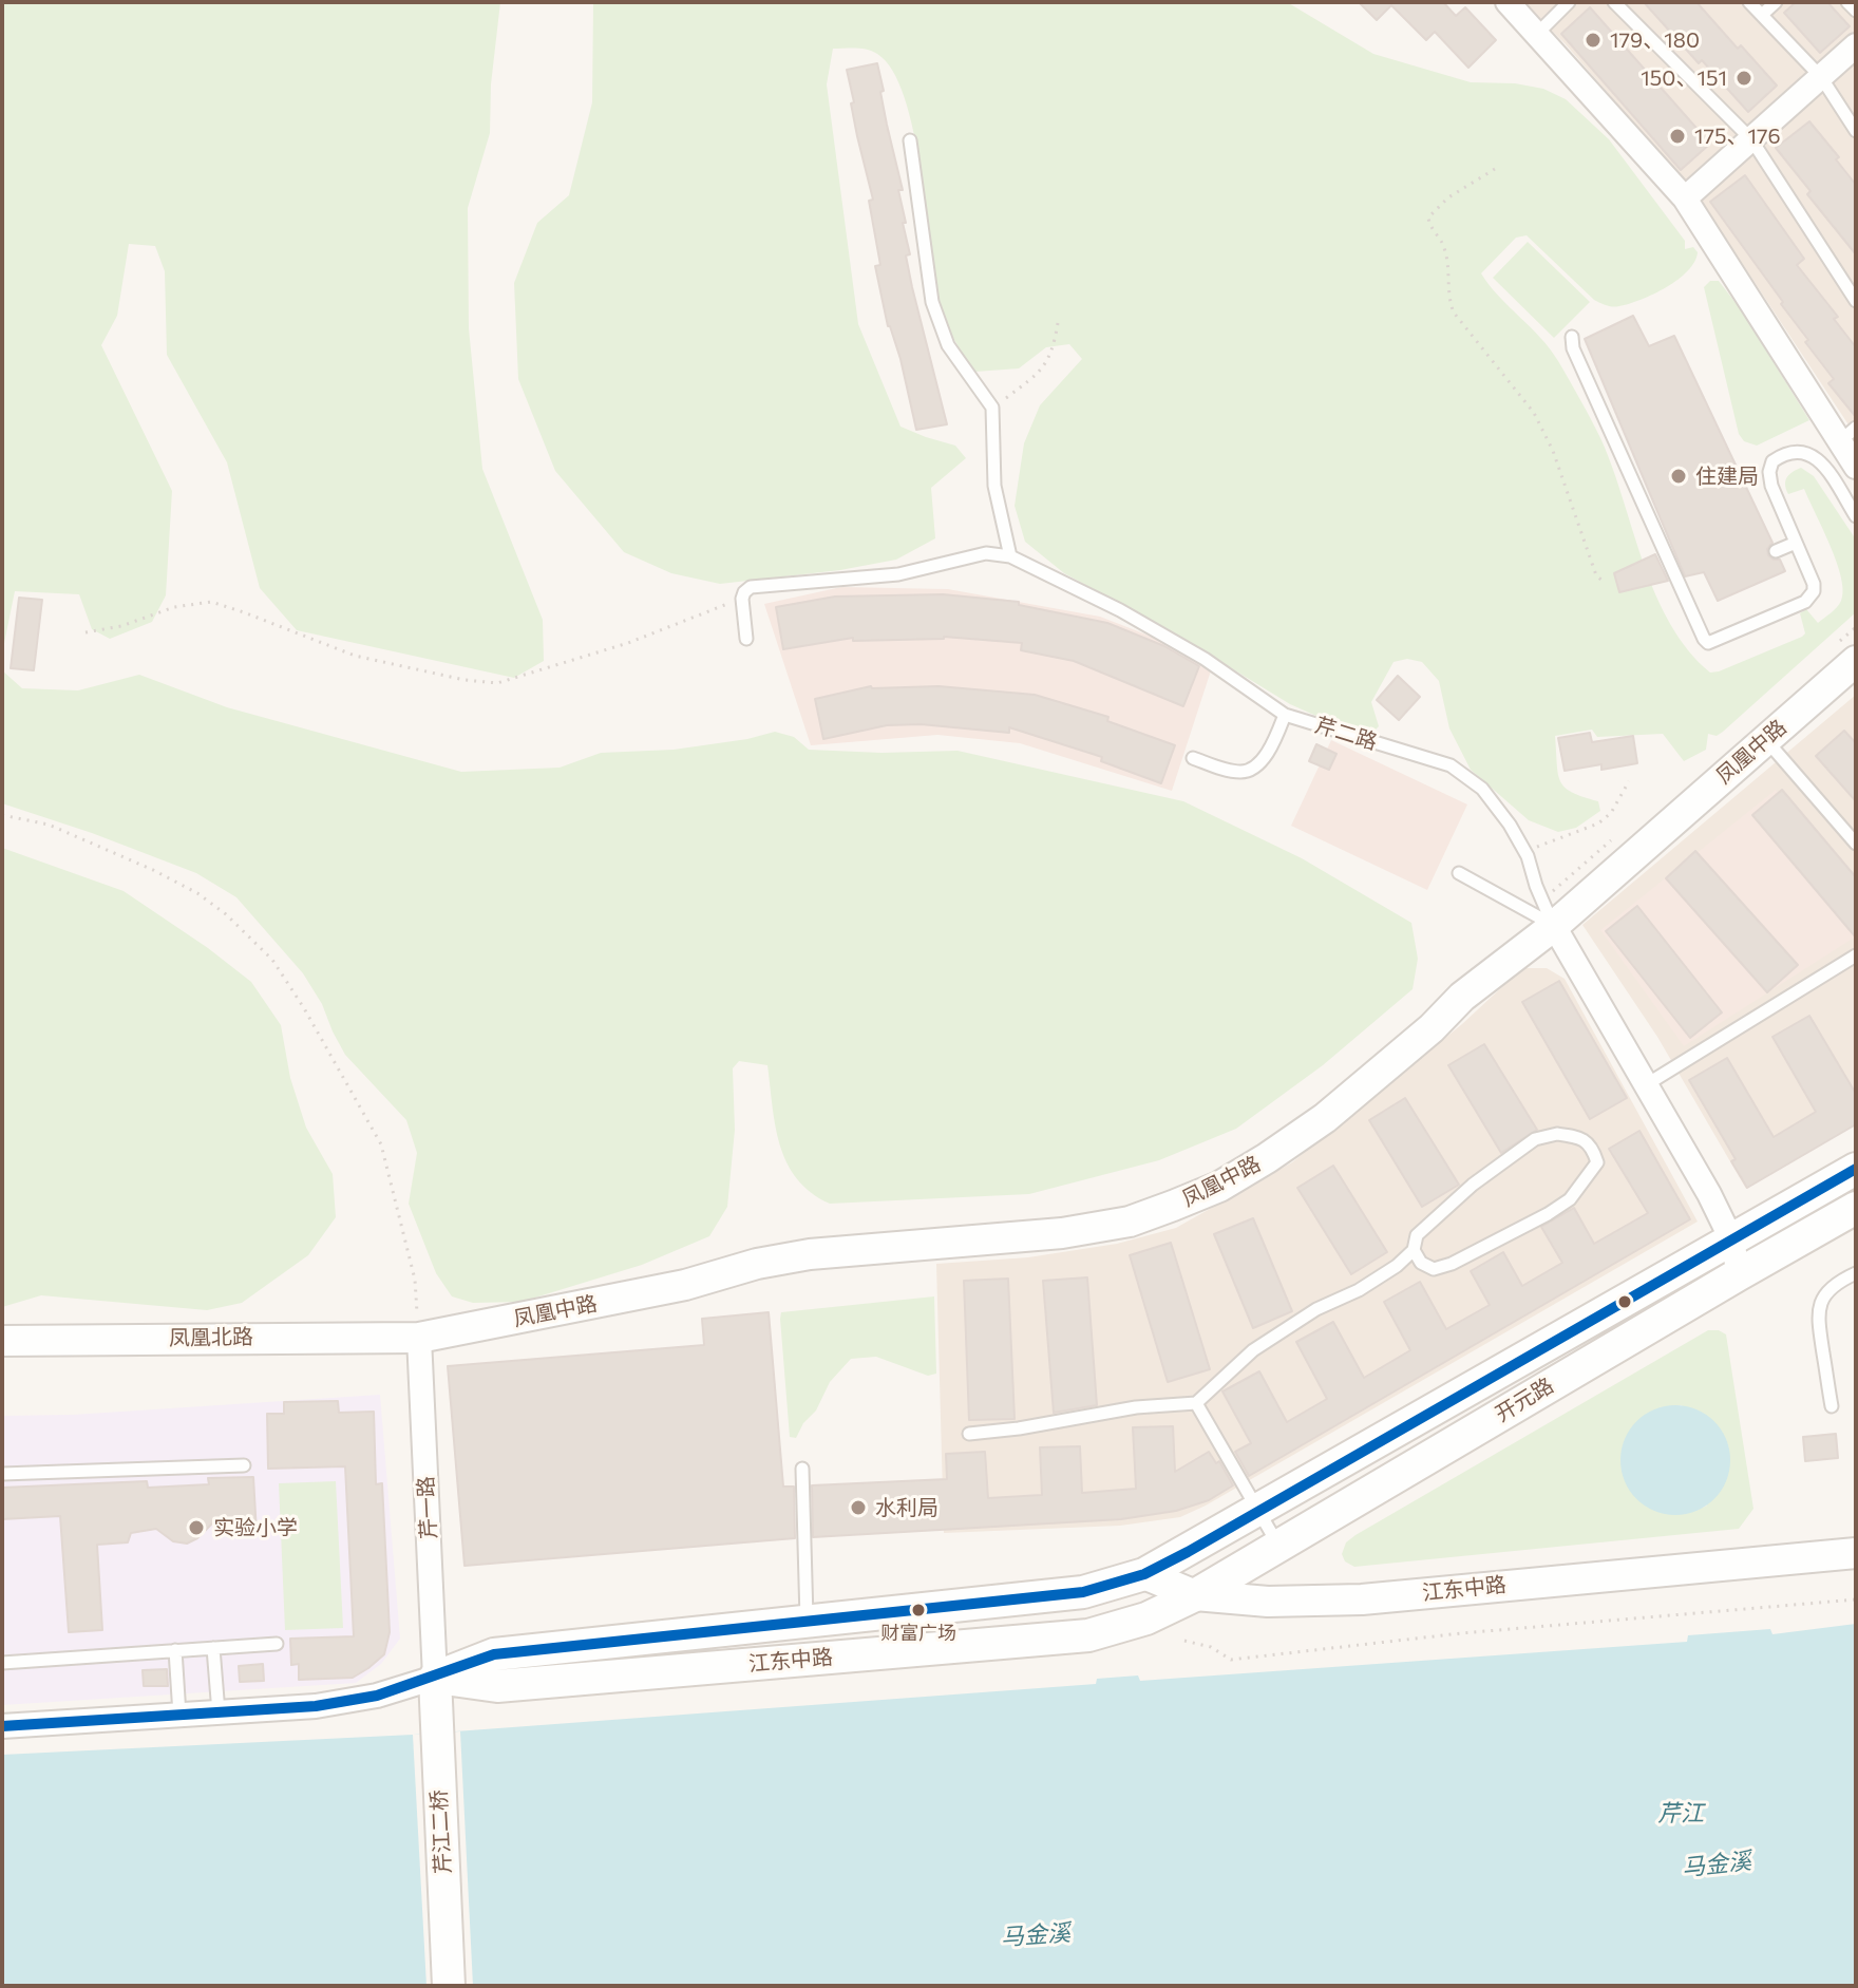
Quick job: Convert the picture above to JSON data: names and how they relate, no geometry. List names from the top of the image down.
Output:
{
  "streets": {
    "main road": ["开元路", "江东中路", "芹江二桥"],
    "street": [
      "芹二路",
      "凤凰中路",
      "凤凰北路",
      "芹一路"
    ]
  },
  "crossings": [
    ["芹二路", "凤凰中路"],
    ["芹二路", "开元路"],
    ["凤凰中路", "凤凰北路"],
    ["凤凰中路", "芹一路"],
    ["凤凰北路", "芹一路"],
    ["开元路", "江东中路"],
    ["芹一路", "江东中路"],
    ["芹一路", "芹江二桥"],
    ["江东中路", "芹江二桥"]
  ],
  "water": ["芹江", "马金溪"],
  "places": [
    "179、180",
    "150、151",
    "175、176",
    "住建局",
    "水利局",
    "实验小学",
    "财富广场"
  ]
}
